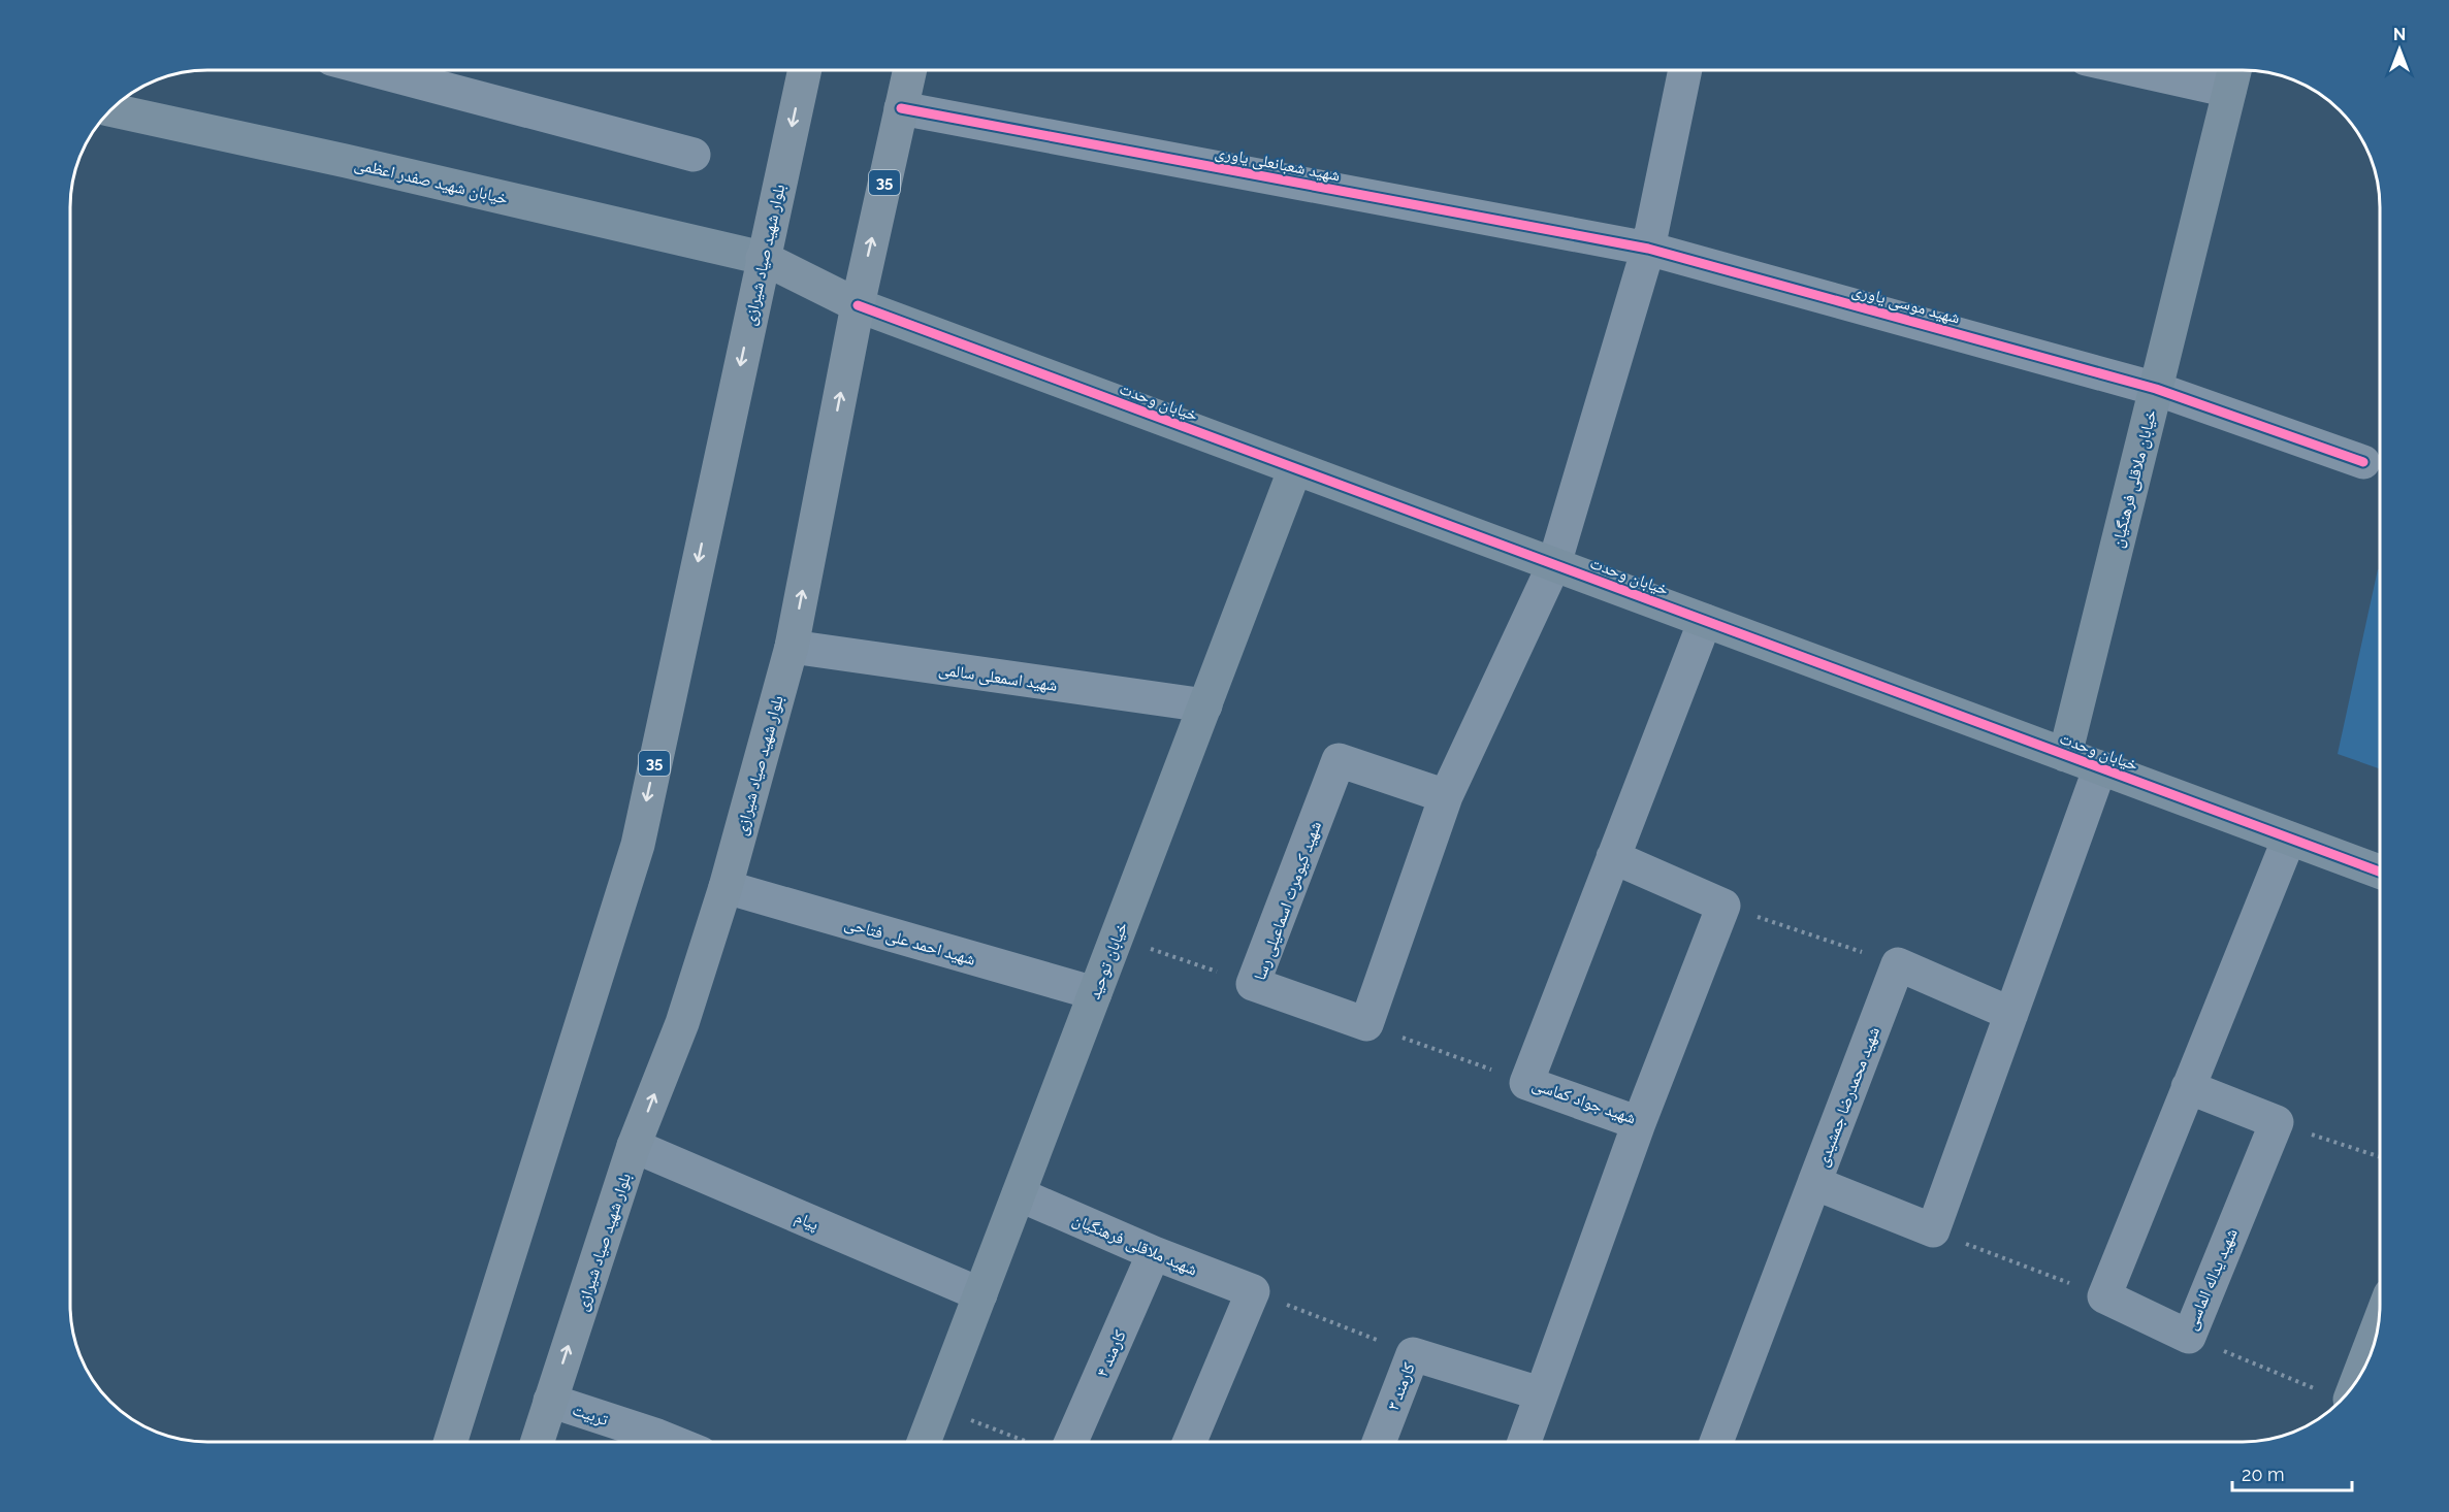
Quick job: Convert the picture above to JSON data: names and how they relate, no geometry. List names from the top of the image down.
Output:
{
  "streets": {
    "main road": ["35", "بلوار شهید صیاد شیرازی"],
    "street": [
      "شهید شعبانعلی یاوری",
      "خیابان شهید صفدر اعظمی",
      "شهید موسی یاوری",
      "خیابان وحدت",
      "خیابان ملاقلی فرهنگیان",
      "شهید اسمعلی سالمی",
      "شهید کیومرث اسماعیلی رسا",
      "شهید احمد علی فتاحی",
      "خیابان توحید",
      "شهید محمدرضا جمشیدی",
      "شهید جواد کماسی",
      "پیام",
      "شهید ملاقلی فرهنگیان",
      "شهید یداله الماسی",
      "کارمند ۴",
      "کارمند ۳",
      "تربیت"
    ]
  },
  "crossings": [
    ["شهید شعبانعلی یاوری", "بلوار شهید صیاد شیرازی"],
    ["شهید شعبانعلی یاوری", "شهید موسی یاوری"],
    ["خیابان شهید صفدر اعظمی", "بلوار شهید صیاد شیرازی"],
    ["بلوار شهید صیاد شیرازی", "خیابان وحدت"],
    ["بلوار شهید صیاد شیرازی", "شهید اسمعلی سالمی"],
    ["بلوار شهید صیاد شیرازی", "شهید احمد علی فتاحی"],
    ["بلوار شهید صیاد شیرازی", "پیام"],
    ["بلوار شهید صیاد شیرازی", "تربیت"],
    ["شهید موسی یاوری", "خیابان ملاقلی فرهنگیان"],
    ["خیابان وحدت", "خیابان ملاقلی فرهنگیان"],
    ["خیابان وحدت", "خیابان توحید"],
    ["خیابان وحدت", "شهید جواد کماسی"],
    ["شهید اسمعلی سالمی", "خیابان توحید"],
    ["شهید احمد علی فتاحی", "خیابان توحید"],
    ["خیابان توحید", "پیام"],
    ["خیابان توحید", "شهید ملاقلی فرهنگیان"],
    ["شهید ملاقلی فرهنگیان", "کارمند ۴"]
  ],
  "scale_bar": "20 m",
  "north": "top"
}
